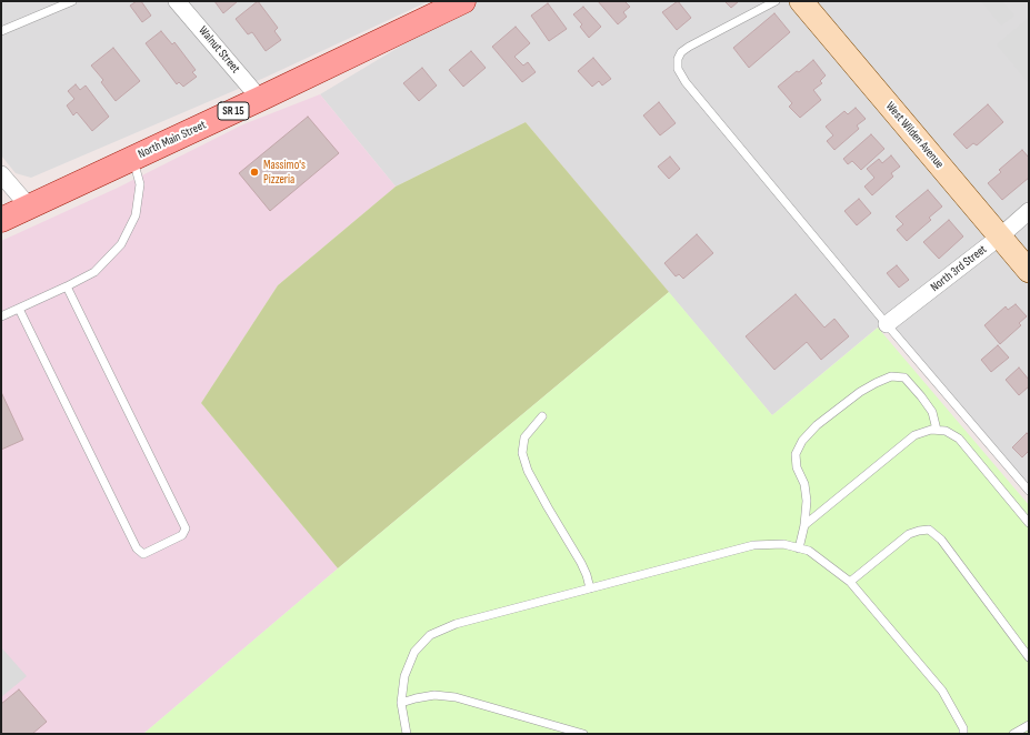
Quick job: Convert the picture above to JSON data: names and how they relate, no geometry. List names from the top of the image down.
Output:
{
  "streets": {
    "main road": ["SR 15", "North Main Street"],
    "street": ["Walnut Street", "West Wilden Avenue", "North 3rd Street"]
  },
  "crossings": [
    ["Walnut Street", "North Main Street"],
    ["West Wilden Avenue", "North 3rd Street"]
  ],
  "places": ["Massimo's Pizzeria"]
}
